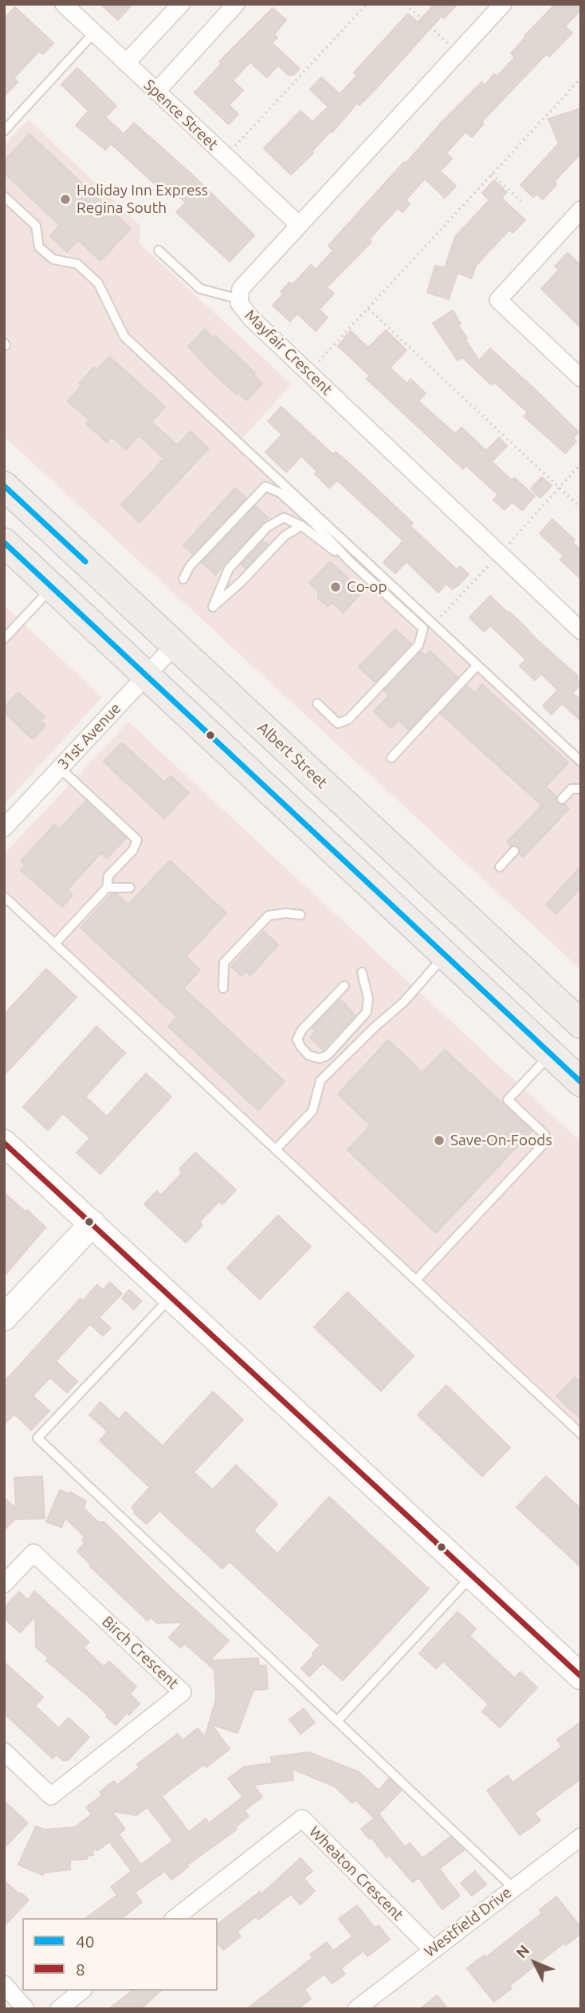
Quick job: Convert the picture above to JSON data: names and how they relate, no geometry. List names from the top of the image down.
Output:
{
  "streets": {
    "main road": ["Albert Street"],
    "street": [
      "Spence Street",
      "Mayfair Crescent",
      "31st Avenue",
      "Birch Crescent",
      "Wheaton Crescent",
      "Westfield Drive"
    ]
  },
  "crossings": [
    ["Spence Street", "Mayfair Crescent"],
    ["31st Avenue", "Albert Street"],
    ["Wheaton Crescent", "Westfield Drive"]
  ],
  "places": ["Holiday Inn Express Regina South", "Co-op", "Save-On-Foods"],
  "lines": ["transit line 40", "transit line 8"],
  "legend": ["40", "8"],
  "north": "top left"
}
